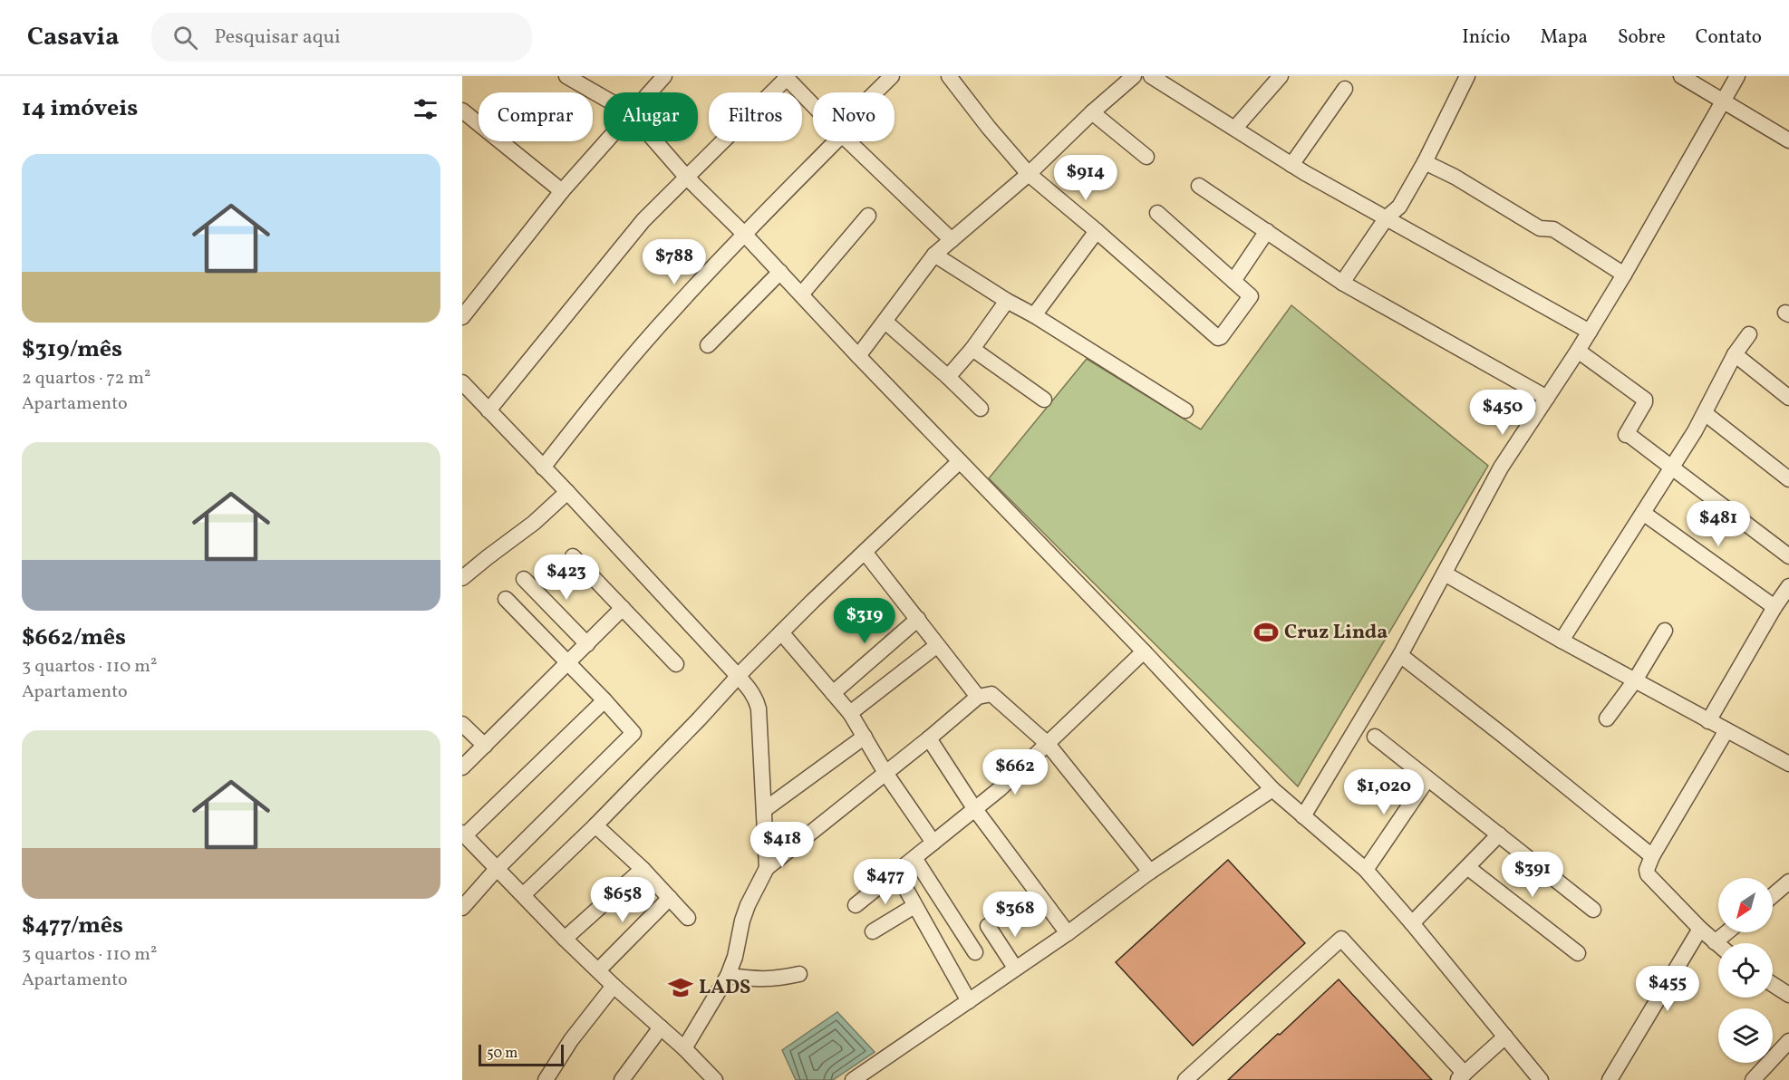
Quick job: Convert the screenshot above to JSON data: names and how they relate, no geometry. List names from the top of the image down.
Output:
{
  "places": {
    "sports": ["Cruz Linda"],
    "school or university": ["LADS"]
  },
  "scale_bar": "50 m",
  "north": "bottom left",
  "page": {
    "header": "Casavia",
    "search": "Pesquisar aqui",
    "nav": [
      "Início",
      "Mapa",
      "Sobre",
      "Contato"
    ],
    "heading": "14 imóveis",
    "chip": [
      "Comprar",
      "Alugar",
      "Filtros",
      "Novo"
    ],
    "list": [
      {
        "name": "$319/mês",
        "note": "2 quartos · 72 m² · Apartamento"
      },
      {
        "name": "$662/mês",
        "note": "3 quartos · 110 m² · Apartamento"
      },
      {
        "name": "$477/mês",
        "note": "3 quartos · 110 m² · Apartamento"
      }
    ],
    "price": [
      "$914",
      "$788",
      "$450",
      "$481",
      "$423",
      "$319",
      "$662",
      "$1,020",
      "$418",
      "$391",
      "$477",
      "$658",
      "$368",
      "$455"
    ],
    "scale": "50 m"
  }
}
